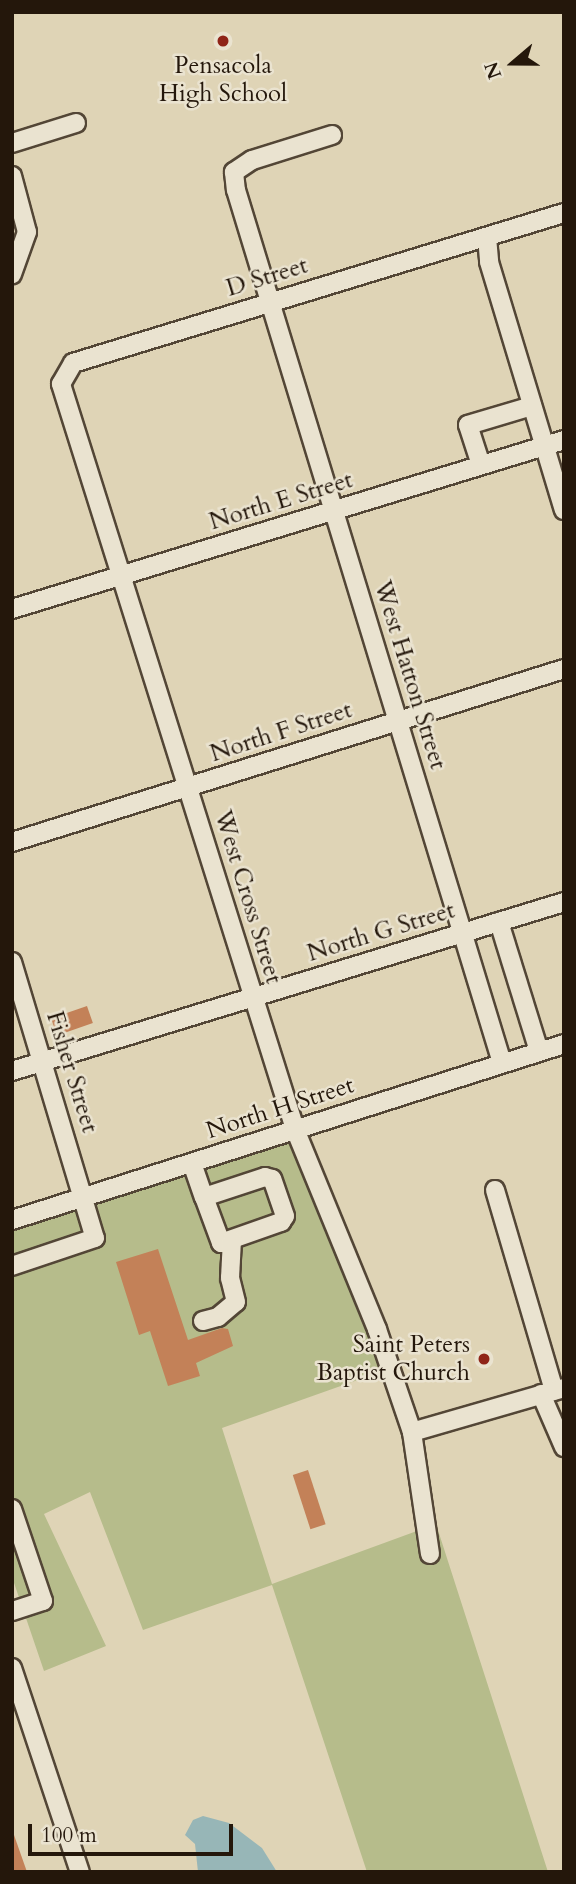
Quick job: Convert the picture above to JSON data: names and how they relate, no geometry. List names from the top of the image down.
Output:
{
  "streets": {
    "street": [
      "D Street",
      "North E Street",
      "West Hatton Street",
      "North F Street",
      "West Cross Street",
      "North G Street",
      "Fisher Street",
      "North H Street"
    ]
  },
  "crossings": [
    ["D Street", "West Hatton Street"],
    ["D Street", "West Cross Street"],
    ["North E Street", "West Hatton Street"],
    ["North E Street", "West Cross Street"],
    ["West Hatton Street", "North F Street"],
    ["West Hatton Street", "North G Street"],
    ["West Hatton Street", "North H Street"],
    ["North F Street", "West Cross Street"],
    ["West Cross Street", "North G Street"],
    ["West Cross Street", "North H Street"],
    ["North G Street", "Fisher Street"],
    ["Fisher Street", "North H Street"]
  ],
  "places": ["Pensacola High School", "Saint Peters Baptist Church"],
  "scale_bar": "100 m",
  "north": "left"
}
